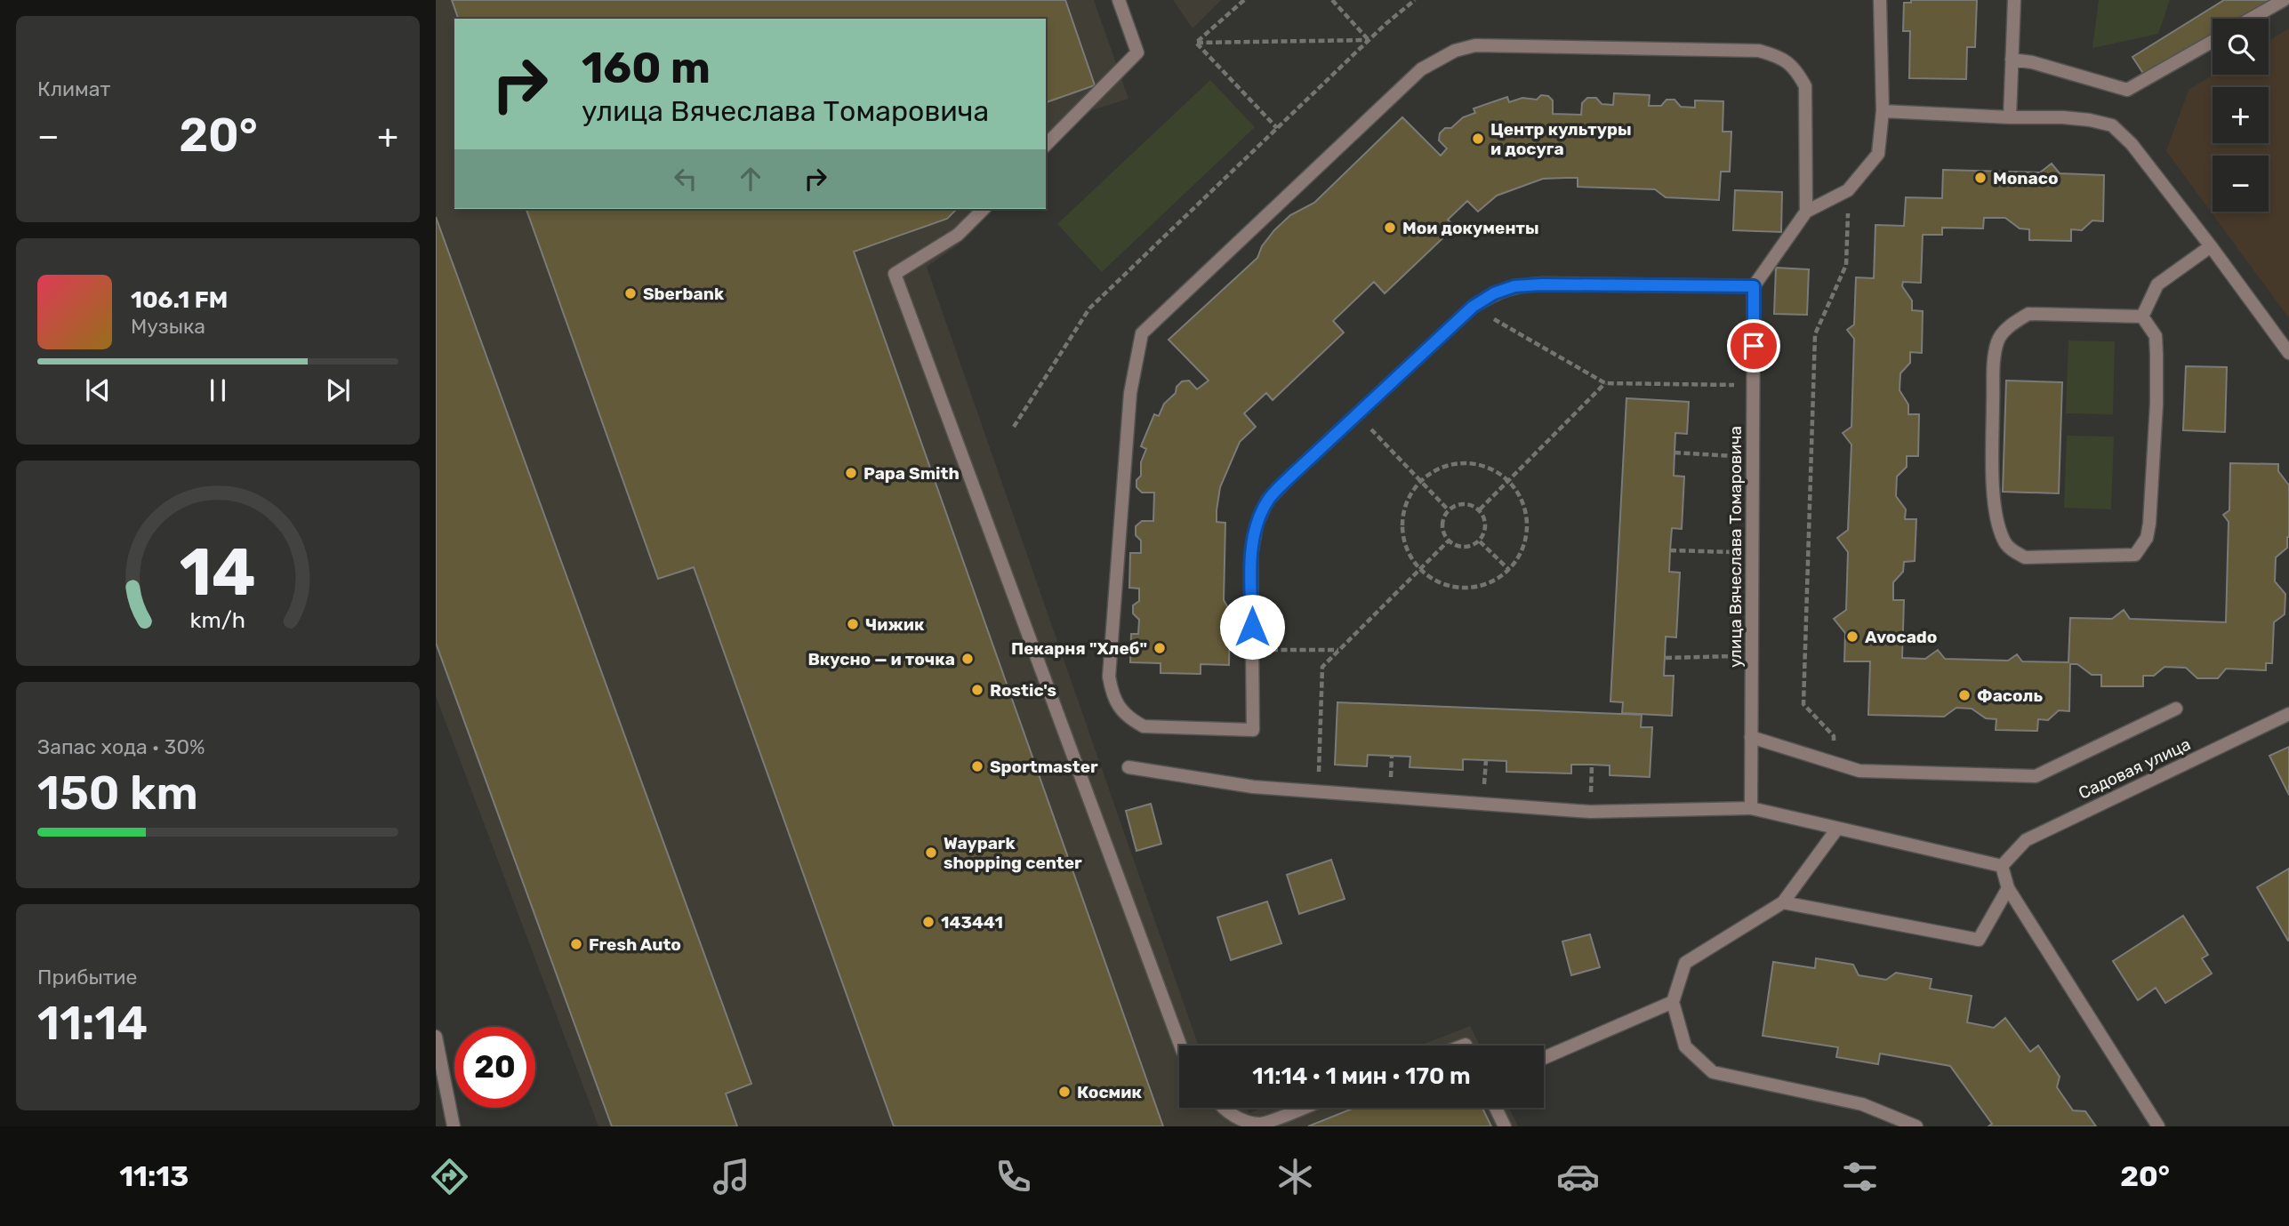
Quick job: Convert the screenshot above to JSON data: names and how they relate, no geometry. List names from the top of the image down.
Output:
{
  "streets": {
    "street": ["улица Вячеслава Томаровича", "Садовая улица"]
  },
  "places": [
    "Центр культуры и досуга",
    "Monaco",
    "Мои документы",
    "Sberbank",
    "Papa Smith",
    "Чижик",
    "Avocado",
    "Пекарня \"Хлеб\"",
    "Вкусно — и точка",
    "Rostic's",
    "Фасоль",
    "Sportmaster",
    "Waypark shopping center",
    "143441",
    "Fresh Auto",
    "Космик"
  ],
  "page": {
    "tile": [
      "Климат",
      ["Запас хода · 30%", "150 km"],
      ["Прибытие", "11:14"]
    ],
    "map_buttons": ["+", "−"],
    "turn": ["160 m", "улица Вячеслава Томаровича"],
    "heat": ["−", "20°", "+"],
    "song": ["106.1 FM", "Музыка"],
    "limit": "20",
    "trip": "11:14 · 1 мин · 170 m",
    "tabs": ["11:13", "20°"],
    "gauge": ["14", "km/h"]
  }
}
